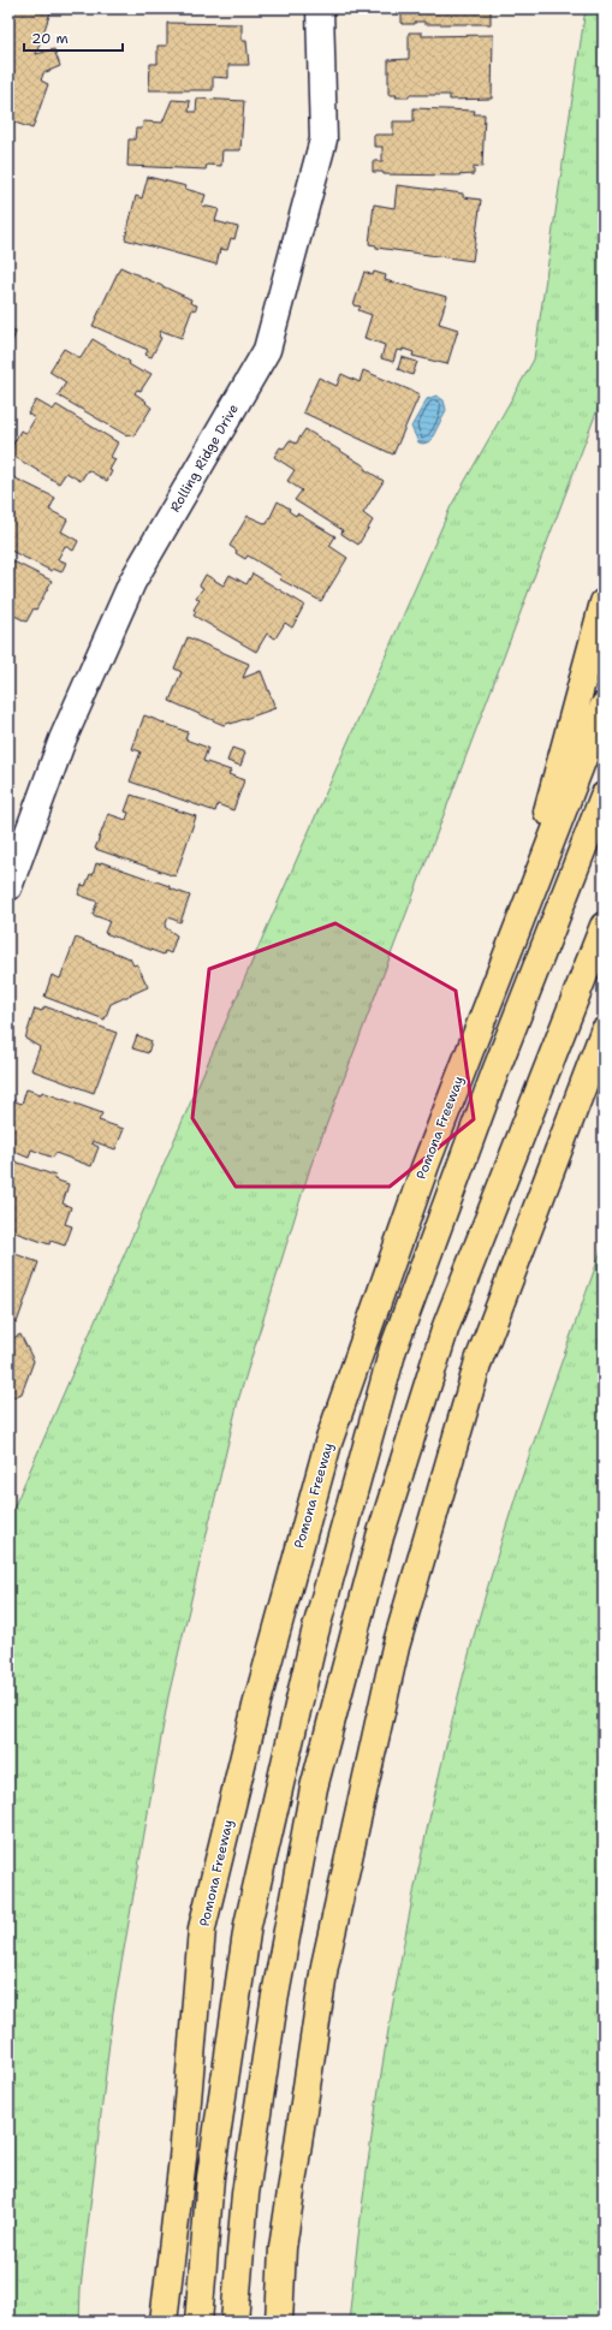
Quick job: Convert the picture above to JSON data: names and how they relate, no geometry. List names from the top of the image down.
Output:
{
  "streets": {
    "highway": ["Pomona Freeway"],
    "street": ["Rolling Ridge Drive"]
  },
  "scale_bar": "20 m"
}
